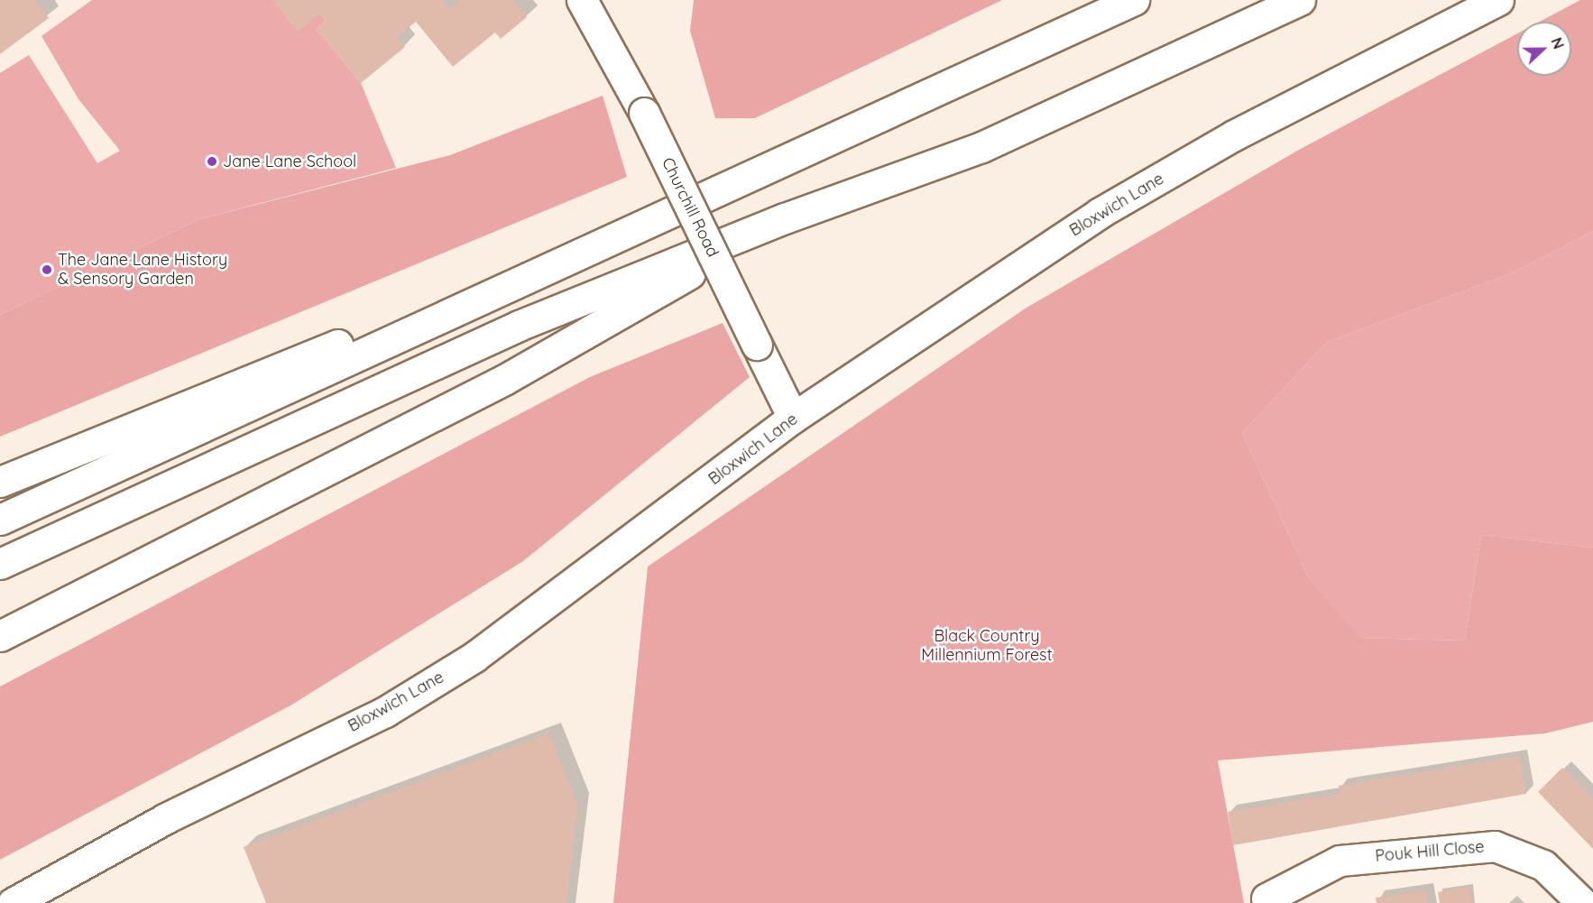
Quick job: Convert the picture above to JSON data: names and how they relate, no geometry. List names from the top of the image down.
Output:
{
  "streets": {
    "main road": ["Bloxwich Lane", "Churchill Road", "Pouk Hill Close"]
  },
  "crossings": [
    ["Bloxwich Lane", "Churchill Road"]
  ],
  "parks": ["Black Country Millennium Forest"],
  "places": ["Jane Lane School", "The Jane Lane History & Sensory Garden"],
  "north": "right"
}
